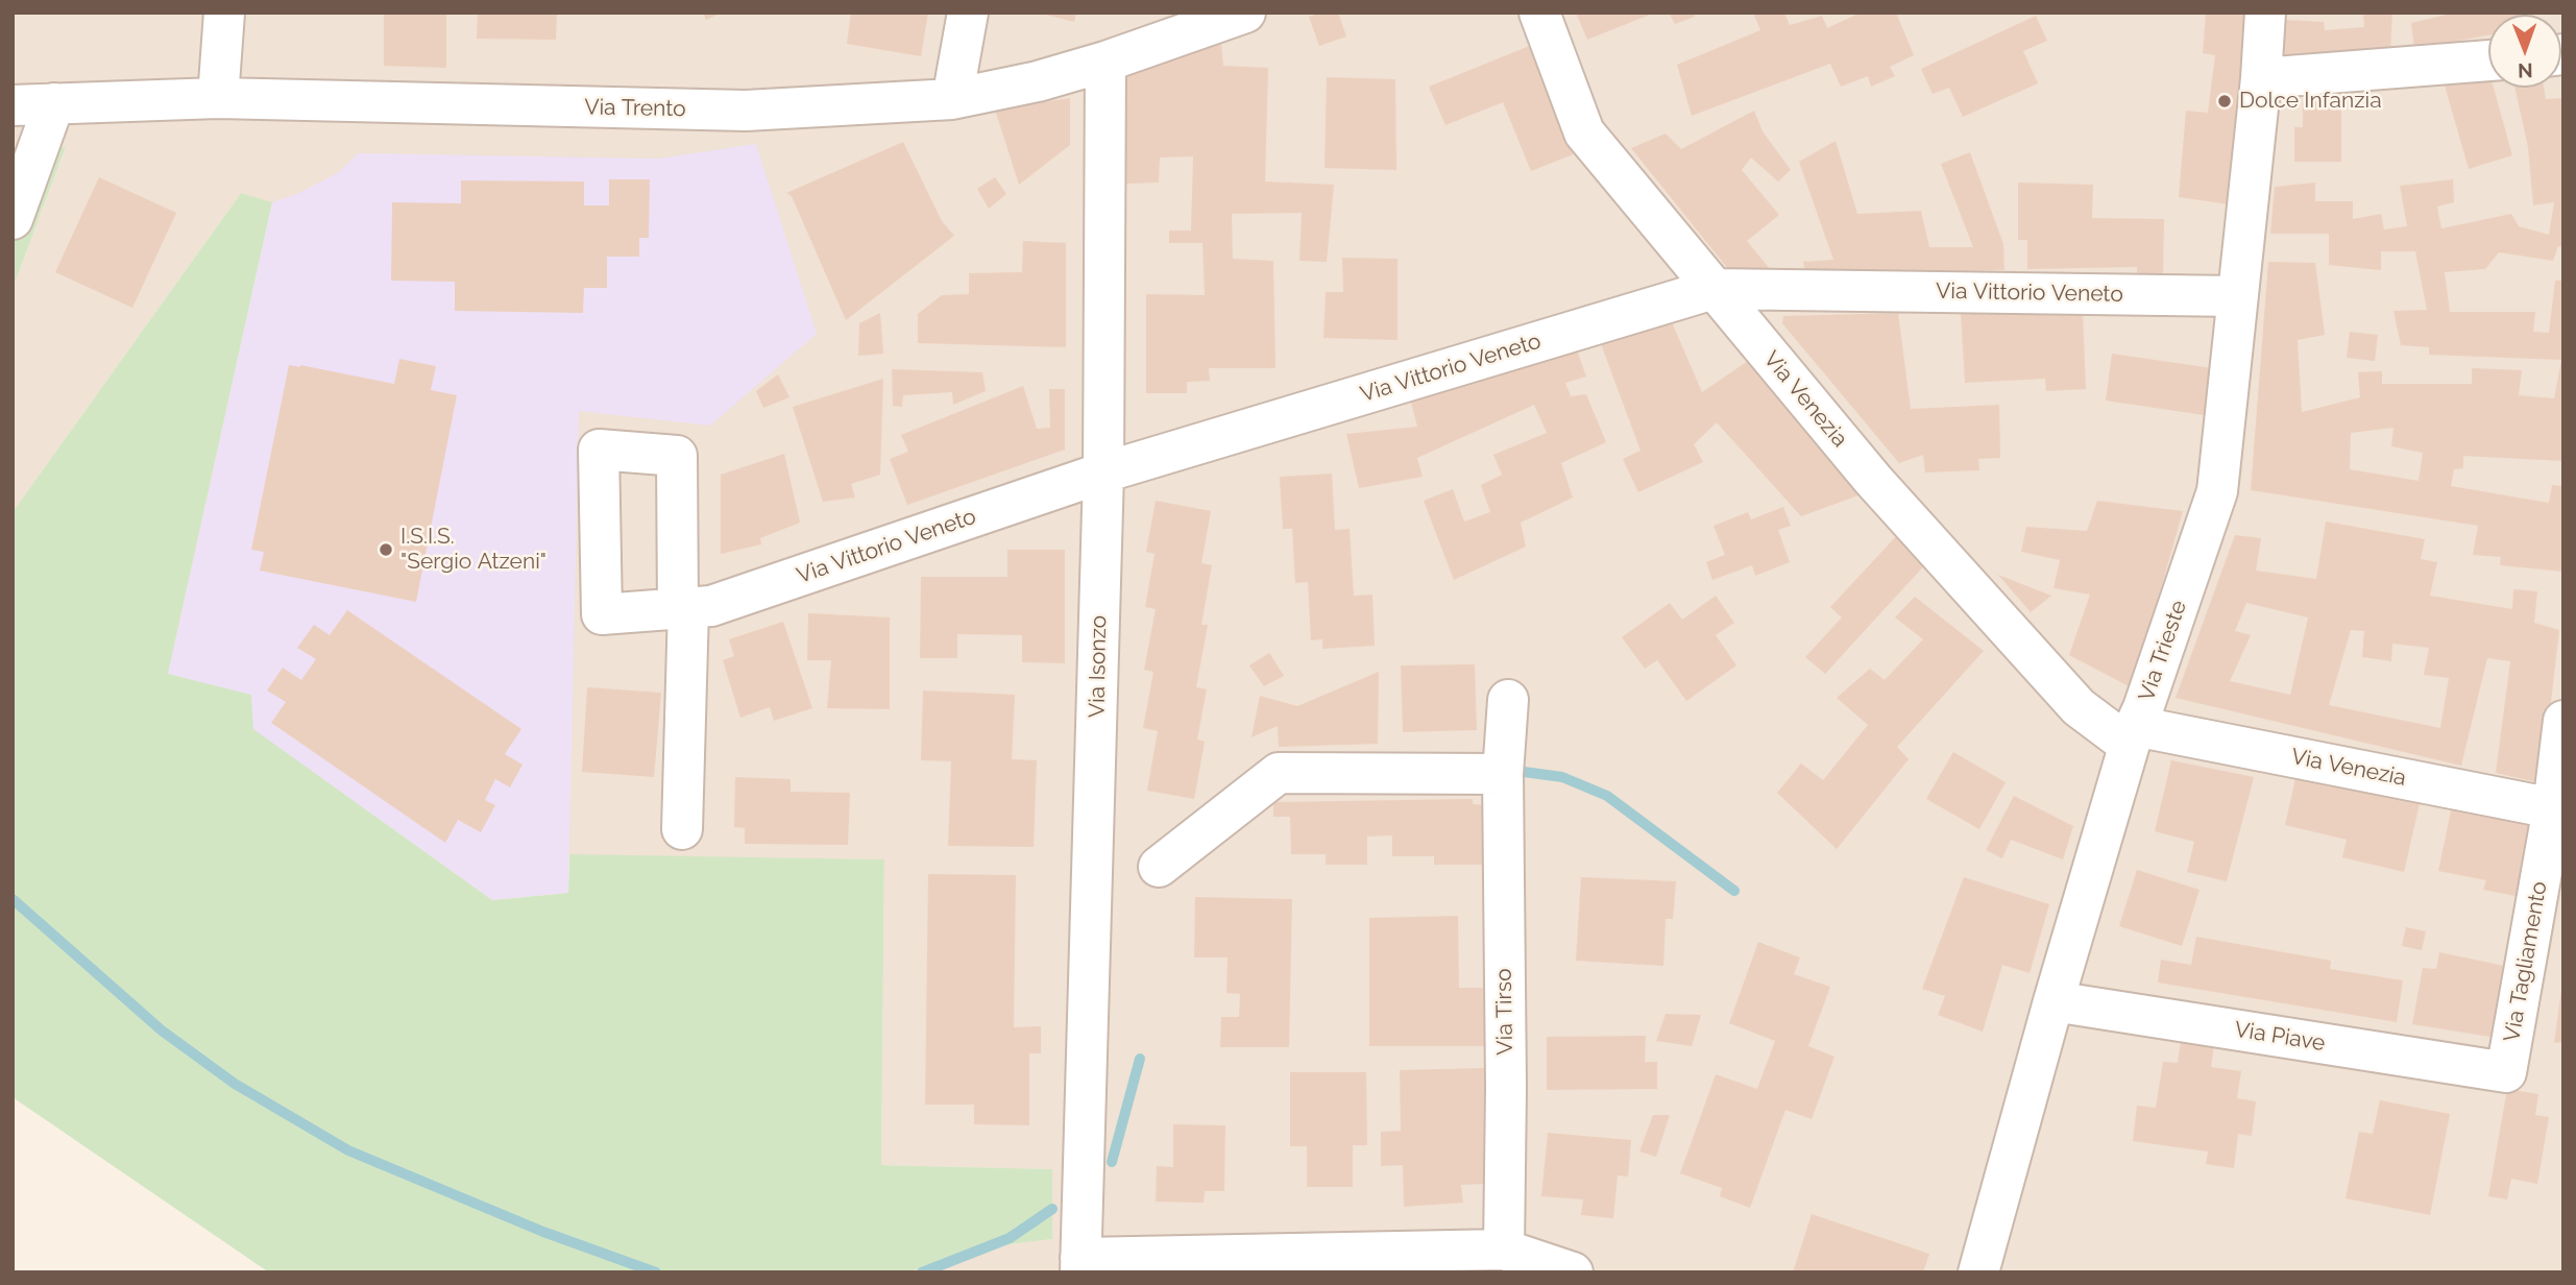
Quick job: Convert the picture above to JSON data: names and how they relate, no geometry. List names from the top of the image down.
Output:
{
  "streets": {
    "street": [
      "Via Trento",
      "Via Vittorio Veneto",
      "Via Venezia",
      "Via Trieste",
      "Via Isonzo",
      "Via Tagliamento",
      "Via Tirso",
      "Via Piave"
    ]
  },
  "crossings": [
    ["Via Trento", "Via Isonzo"],
    ["Via Vittorio Veneto", "Via Venezia"],
    ["Via Vittorio Veneto", "Via Trieste"],
    ["Via Vittorio Veneto", "Via Isonzo"],
    ["Via Venezia", "Via Trieste"],
    ["Via Venezia", "Via Tagliamento"],
    ["Via Trieste", "Via Piave"],
    ["Via Tagliamento", "Via Piave"]
  ],
  "places": ["Dolce Infanzia", "I.S.I.S. \"Sergio Atzeni\""],
  "north": "bottom"
}
